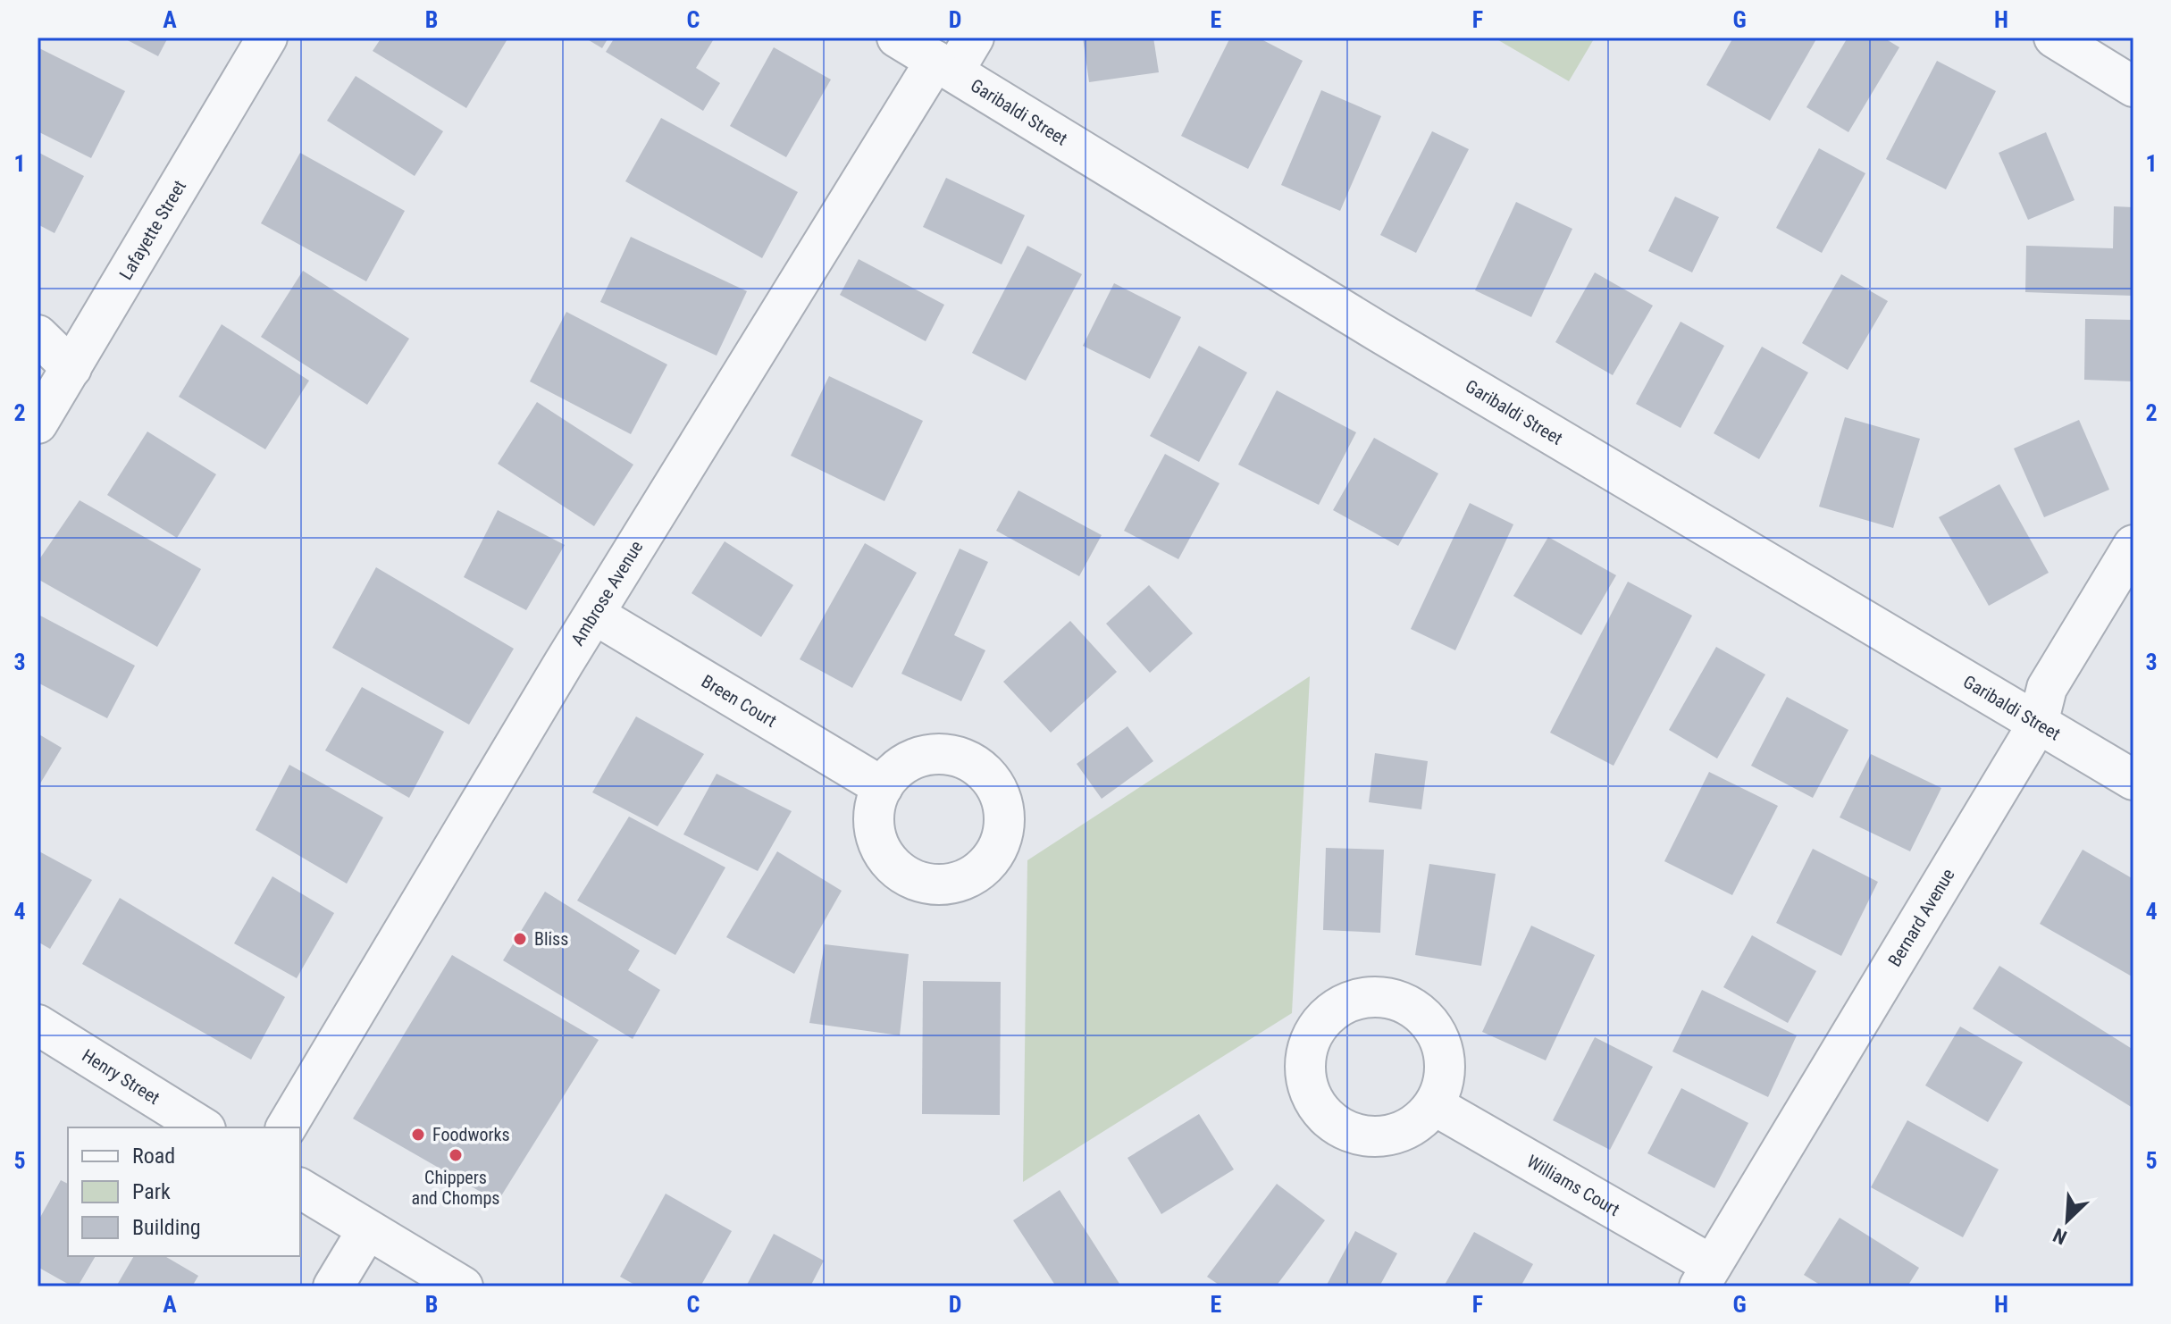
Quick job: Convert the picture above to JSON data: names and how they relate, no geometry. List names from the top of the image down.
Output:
{
  "streets": {
    "street": [
      "Garibaldi Street",
      "Lafayette Street",
      "Ambrose Avenue",
      "Breen Court",
      "Bernard Avenue",
      "Henry Street",
      "Williams Court"
    ]
  },
  "crossings": [
    ["Garibaldi Street", "Ambrose Avenue"],
    ["Garibaldi Street", "Bernard Avenue"],
    ["Ambrose Avenue", "Breen Court"],
    ["Bernard Avenue", "Williams Court"]
  ],
  "places": ["Bliss", "Foodworks", "Chippers and Chomps"],
  "legend": ["Road", "Park", "Building"],
  "north": "bottom left",
  "grid": {
    "columns": [
      "A",
      "B",
      "C",
      "D",
      "E",
      "F",
      "G",
      "H"
    ],
    "rows": [
      "1",
      "2",
      "3",
      "4",
      "5"
    ]
  }
}
